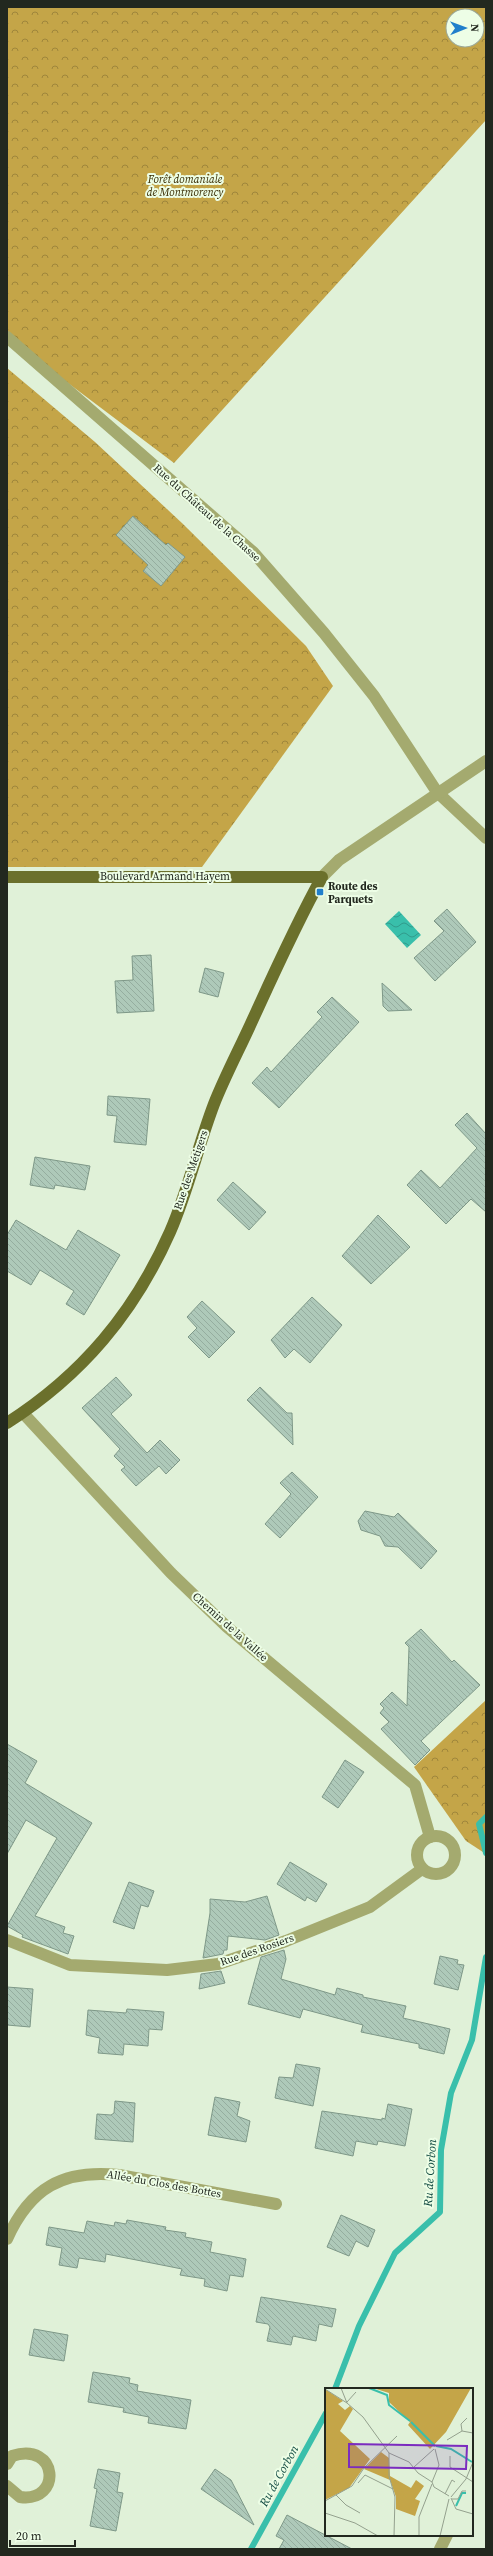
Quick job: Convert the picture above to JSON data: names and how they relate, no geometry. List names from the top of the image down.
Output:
{
  "streets": {
    "main road": ["Boulevard Armand Hayem", "Rue des Métigers"],
    "street": [
      "Rue du Château de la Chasse",
      "Chemin de la Vallée",
      "Rue des Rosiers",
      "Allée du Clos des Bottes"
    ]
  },
  "crossings": [
    ["Boulevard Armand Hayem", "Rue des Métigers"],
    ["Rue des Métigers", "Chemin de la Vallée"],
    ["Chemin de la Vallée", "Rue des Rosiers"]
  ],
  "water": ["Ru de Corbon"],
  "parks": ["Forêt domaniale de Montmorency"],
  "places": {
    "transit": ["Route des Parquets"]
  },
  "scale_bar": "20 m",
  "north": "right"
}
